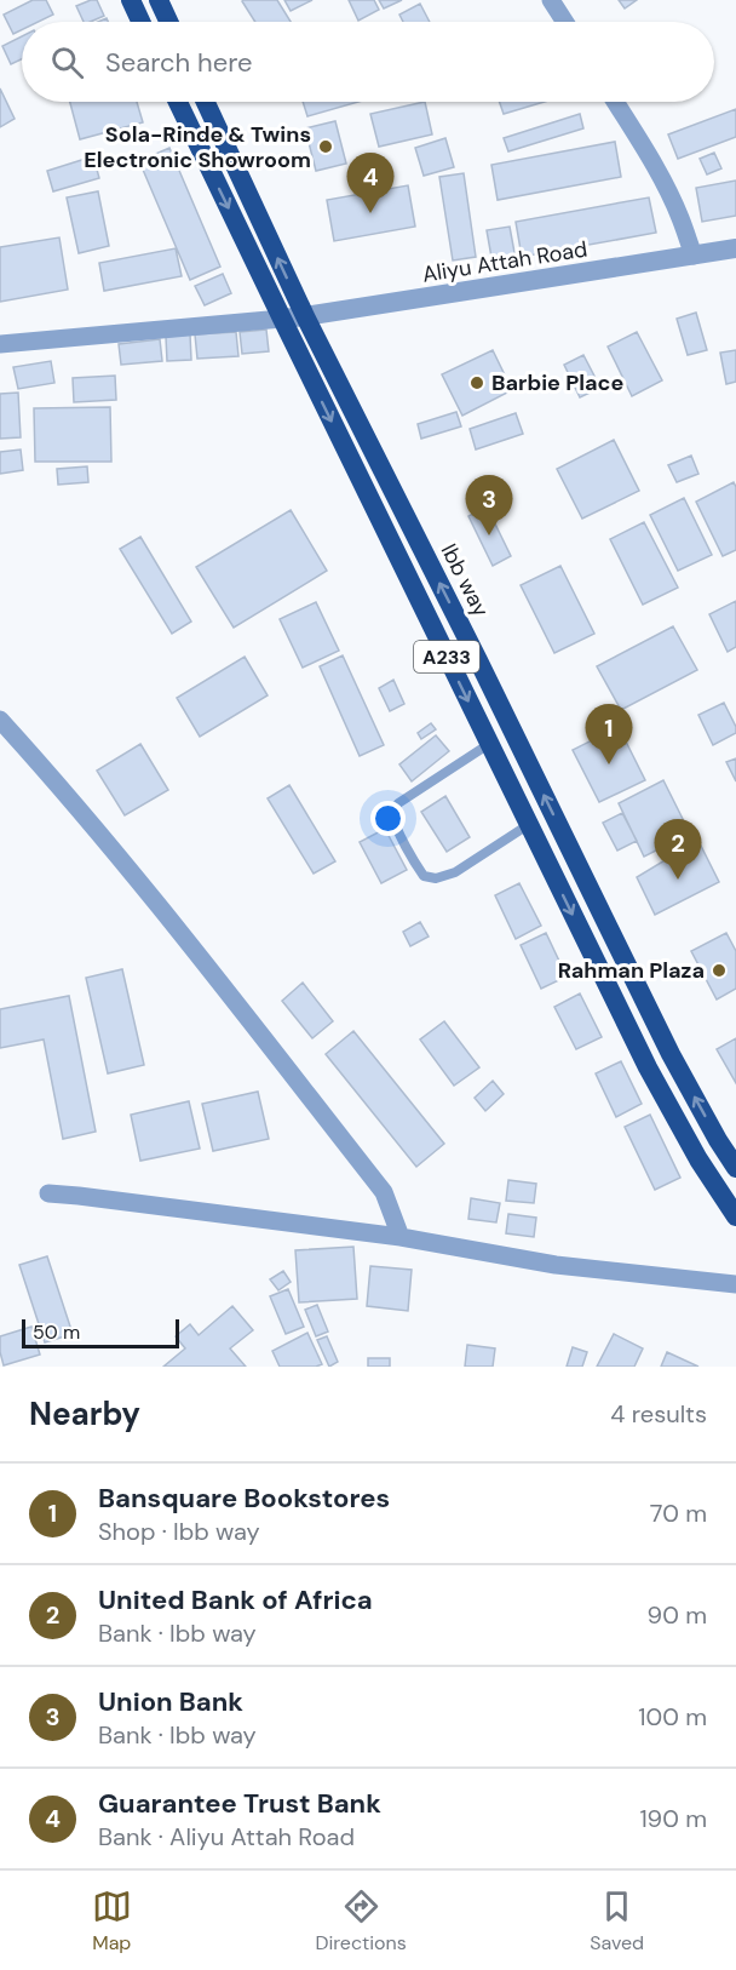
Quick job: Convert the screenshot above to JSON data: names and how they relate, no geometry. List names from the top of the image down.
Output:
{
  "streets": {
    "highway": ["Ibb way", "A233"],
    "street": ["Aliyu Attah Road"]
  },
  "crossings": [
    ["Aliyu Attah Road", "Ibb way"],
    ["Aliyu Attah Road", "A233"]
  ],
  "places": ["Sola-Rinde & Twins Electronic Showroom", "Barbie Place", "Rahman Plaza"],
  "scale_bar": "50 m",
  "page": {
    "search": "Search here",
    "pins": [
      "4",
      "3",
      "1",
      "2"
    ],
    "scale": "50 m",
    "heading": ["Nearby", "4 results"],
    "list": [
      {
        "mark": "1",
        "name": "Bansquare Bookstores",
        "note": "Shop · Ibb way",
        "value": "70 m"
      },
      {
        "mark": "2",
        "name": "United Bank of Africa",
        "note": "Bank · Ibb way",
        "value": "90 m"
      },
      {
        "mark": "3",
        "name": "Union Bank",
        "note": "Bank · Ibb way",
        "value": "100 m"
      },
      {
        "mark": "4",
        "name": "Guarantee Trust Bank",
        "note": "Bank · Aliyu Attah Road",
        "value": "190 m"
      }
    ],
    "nav": ["Map", "Directions", "Saved"]
  }
}
